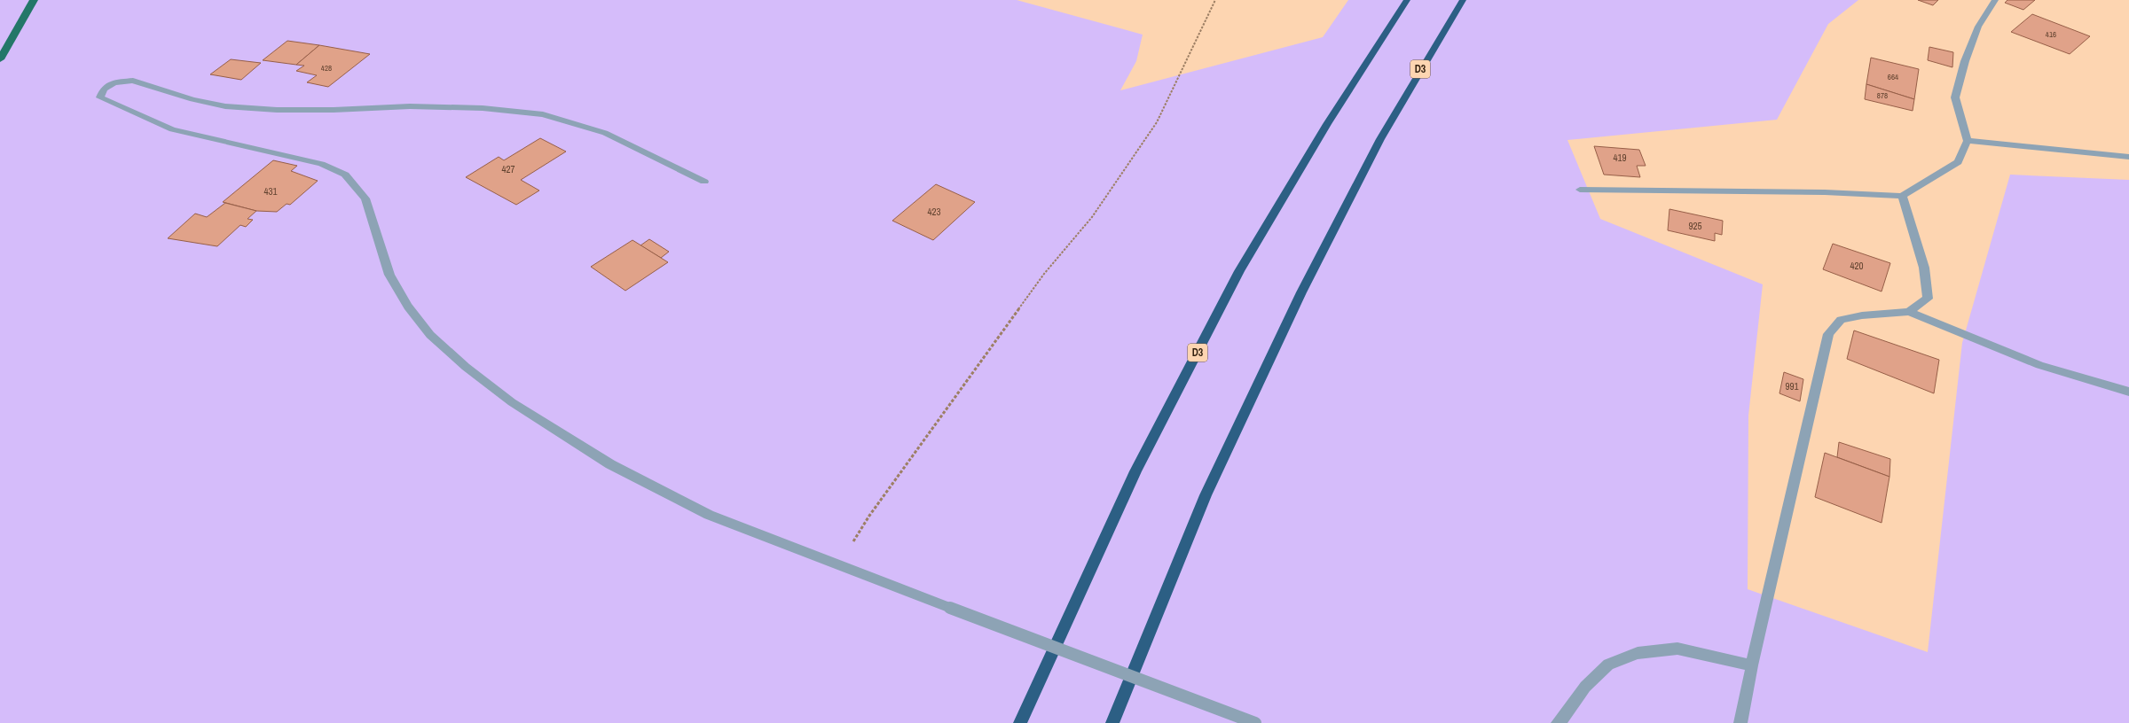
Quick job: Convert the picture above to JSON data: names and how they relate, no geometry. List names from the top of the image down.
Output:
{
  "streets": {
    "highway": ["D3"]
  },
  "house_numbers": [
    "416",
    "428",
    "664",
    "878",
    "419",
    "427",
    "431",
    "423",
    "925",
    "420",
    "991"
  ]
}
